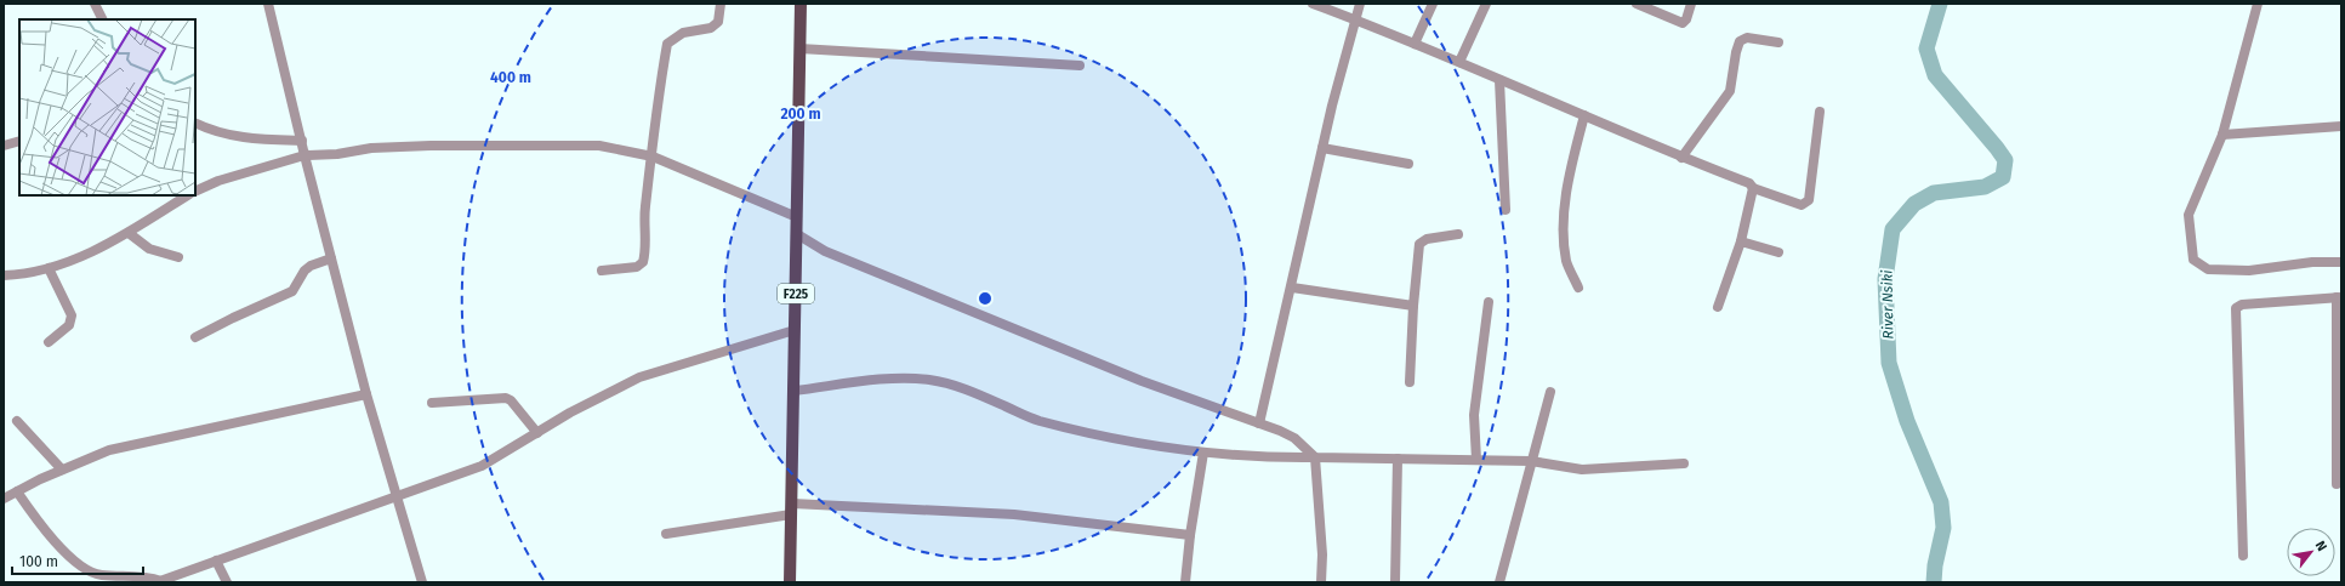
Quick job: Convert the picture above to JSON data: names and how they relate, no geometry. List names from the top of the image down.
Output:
{
  "streets": {
    "main road": ["F225"]
  },
  "water": ["River Nsiki"],
  "scale_bar": "100 m",
  "north": "top right",
  "rings": ["400 m", "200 m"]
}
